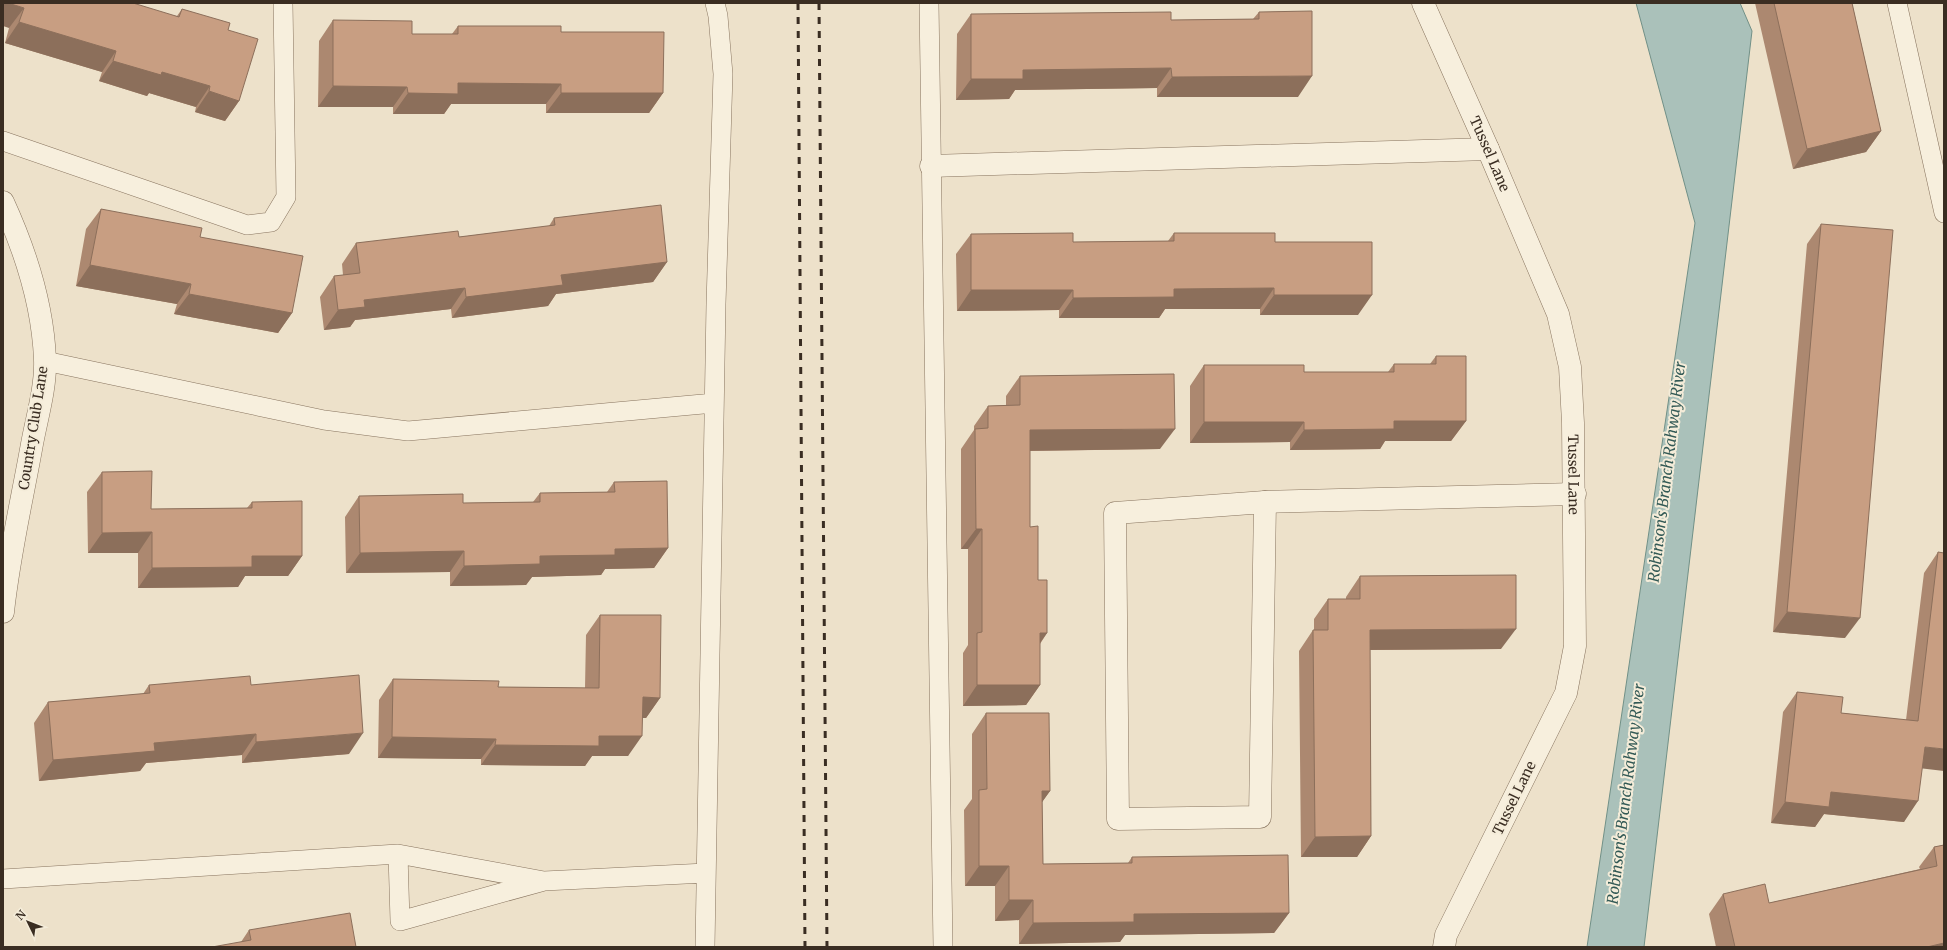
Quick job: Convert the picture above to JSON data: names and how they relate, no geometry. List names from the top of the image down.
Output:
{
  "streets": {
    "street": ["Tussel Lane", "Country Club Lane"]
  },
  "water": ["Robinson's Branch Rahway River"],
  "north": "top left"
}
